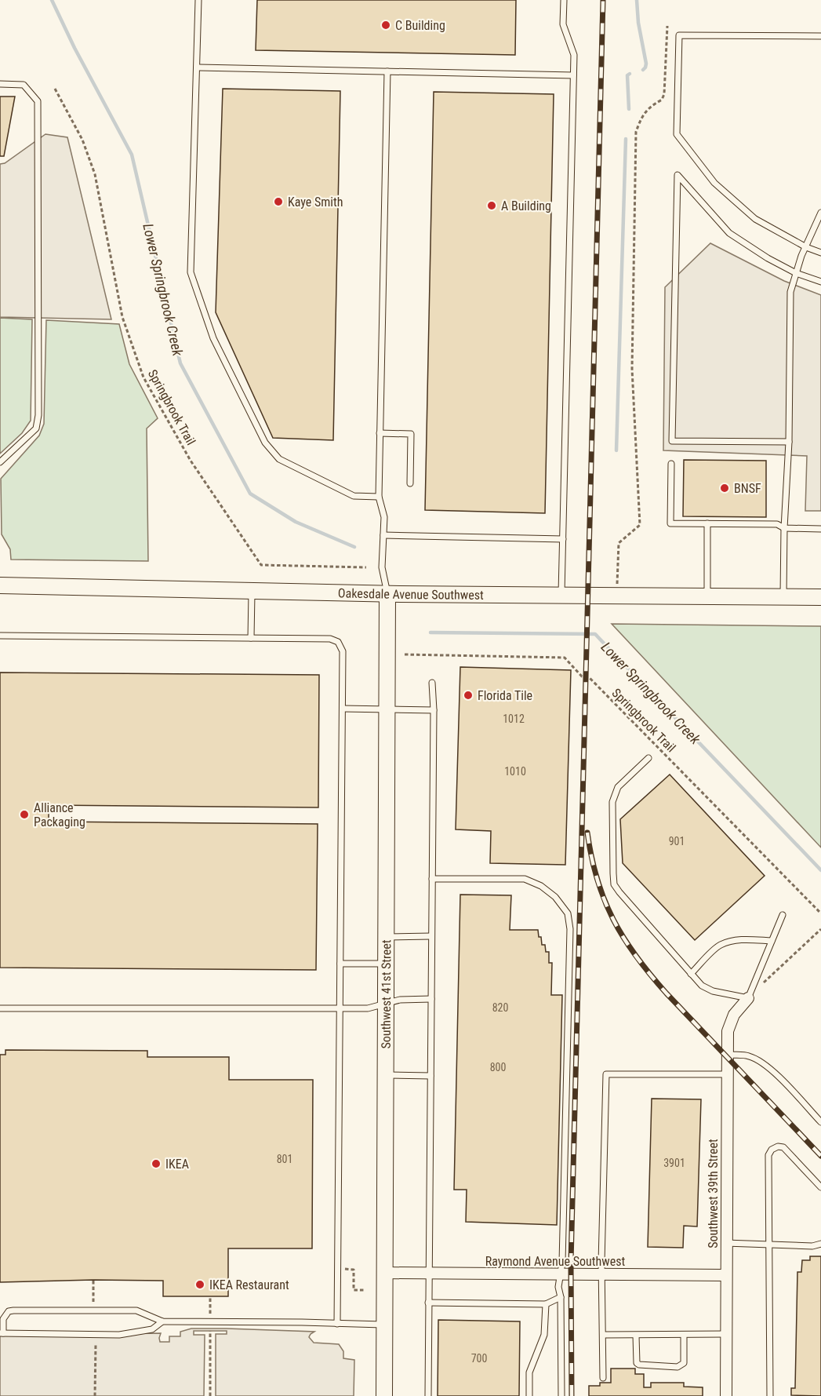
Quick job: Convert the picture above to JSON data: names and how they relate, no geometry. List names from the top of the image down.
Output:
{
  "streets": {
    "street": [
      "Oakesdale Avenue Southwest",
      "Southwest 41st Street",
      "Southwest 39th Street",
      "Raymond Avenue Southwest"
    ],
    "path": ["Springbrook Trail"]
  },
  "crossings": [
    ["Oakesdale Avenue Southwest", "Southwest 41st Street"],
    ["Southwest 41st Street", "Raymond Avenue Southwest"],
    ["Southwest 39th Street", "Raymond Avenue Southwest"]
  ],
  "water": ["Lower Springbrook Creek"],
  "places": [
    "C Building",
    "Kaye Smith",
    "A Building",
    "BNSF",
    "Florida Tile",
    "Alliance Packaging",
    "IKEA",
    "IKEA Restaurant"
  ],
  "house_numbers": [
    "1012",
    "1010",
    "901",
    "820",
    "800",
    "801",
    "3901",
    "700"
  ]
}
